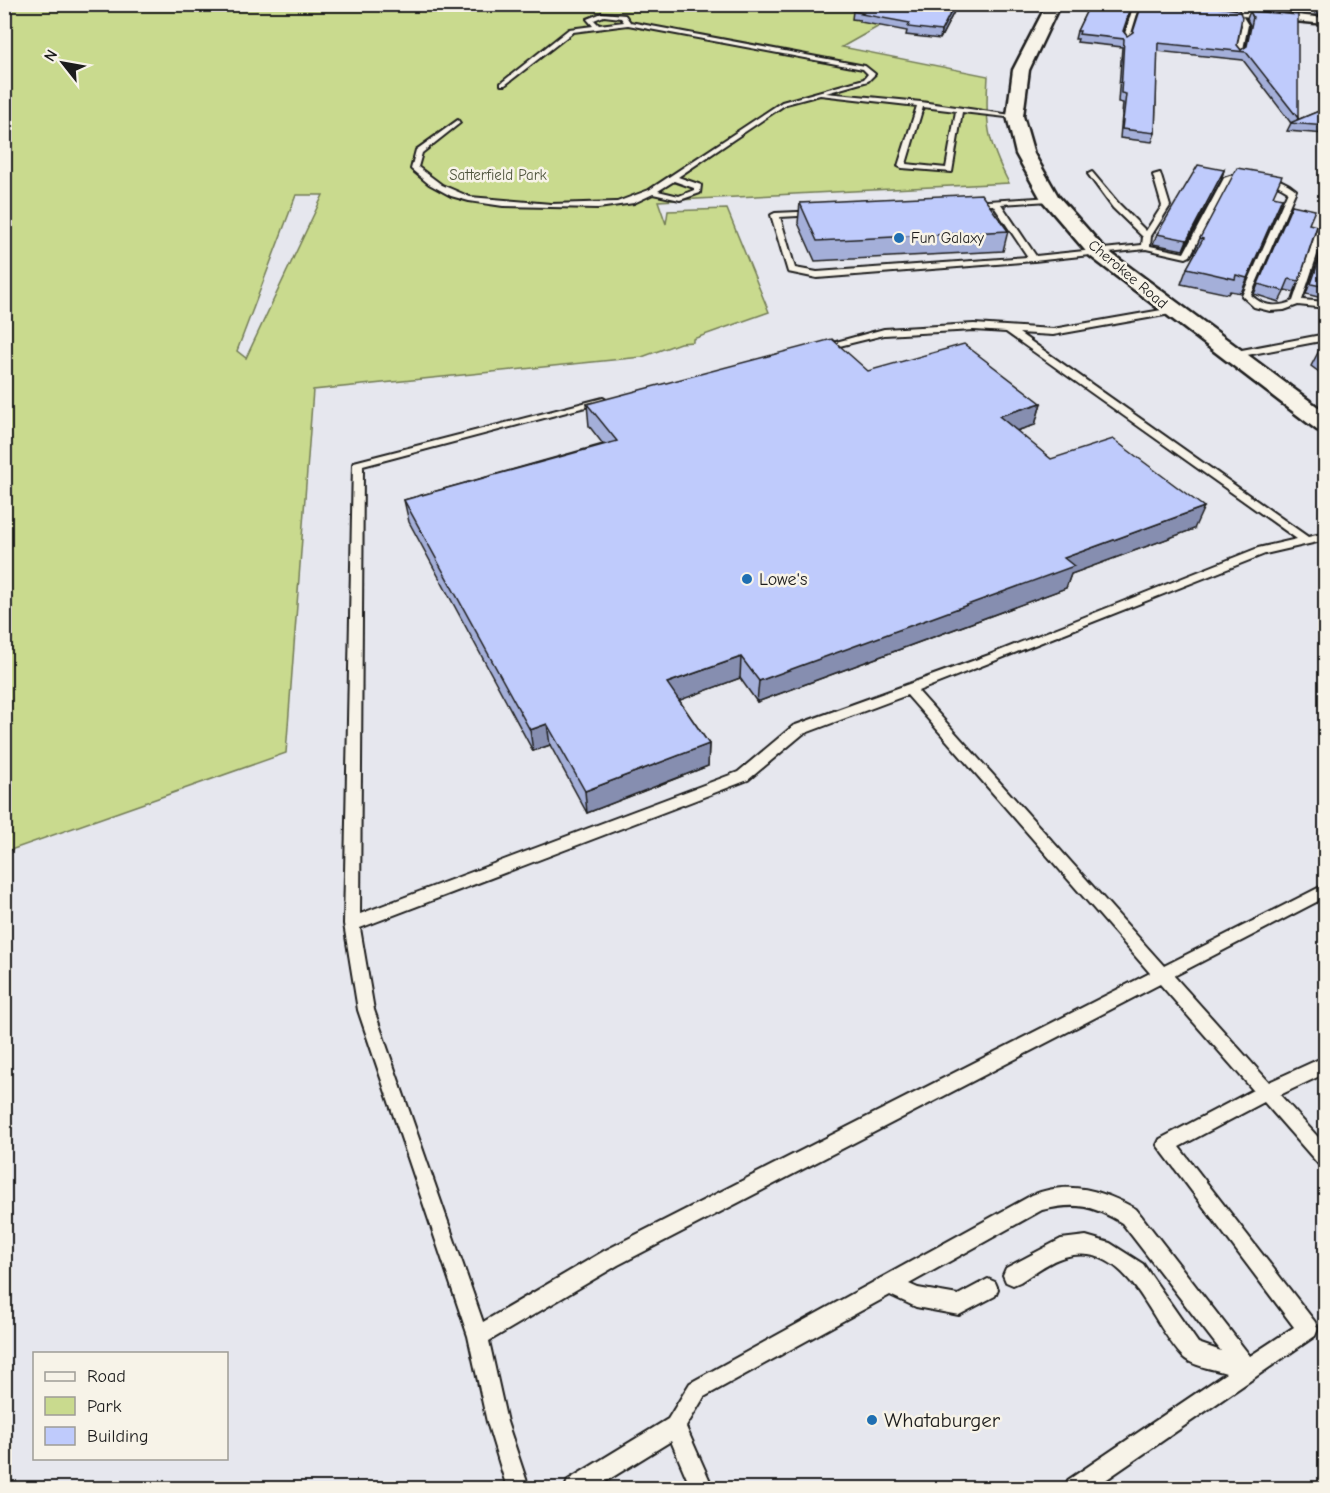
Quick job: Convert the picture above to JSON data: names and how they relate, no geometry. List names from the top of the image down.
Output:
{
  "streets": {
    "main road": ["Cherokee Road"]
  },
  "parks": ["Satterfield Park"],
  "places": ["Fun Galaxy", "Lowe's", "Whataburger"],
  "legend": ["Road", "Park", "Building"],
  "north": "top left"
}
